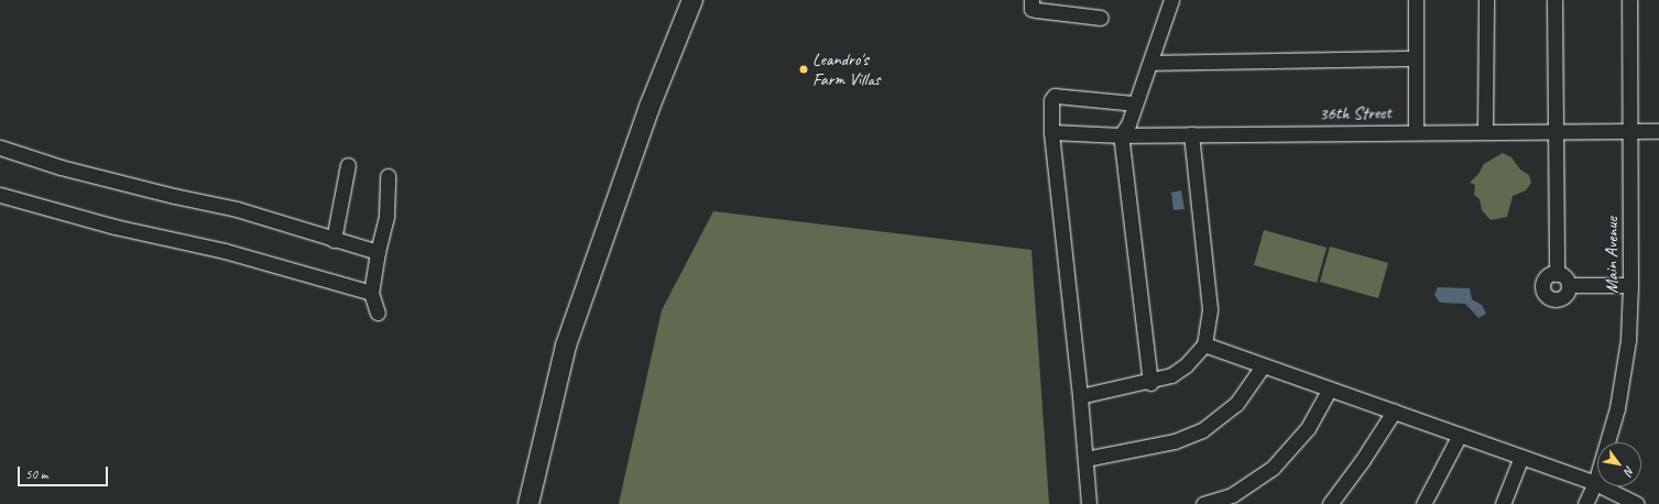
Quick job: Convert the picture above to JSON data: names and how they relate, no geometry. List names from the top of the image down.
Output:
{
  "streets": {
    "street": ["36th Street", "Main Avenue"]
  },
  "crossings": [
    ["36th Street", "Main Avenue"]
  ],
  "places": ["Leandro's Farm Villas"],
  "scale_bar": "50 m",
  "north": "bottom right"
}
